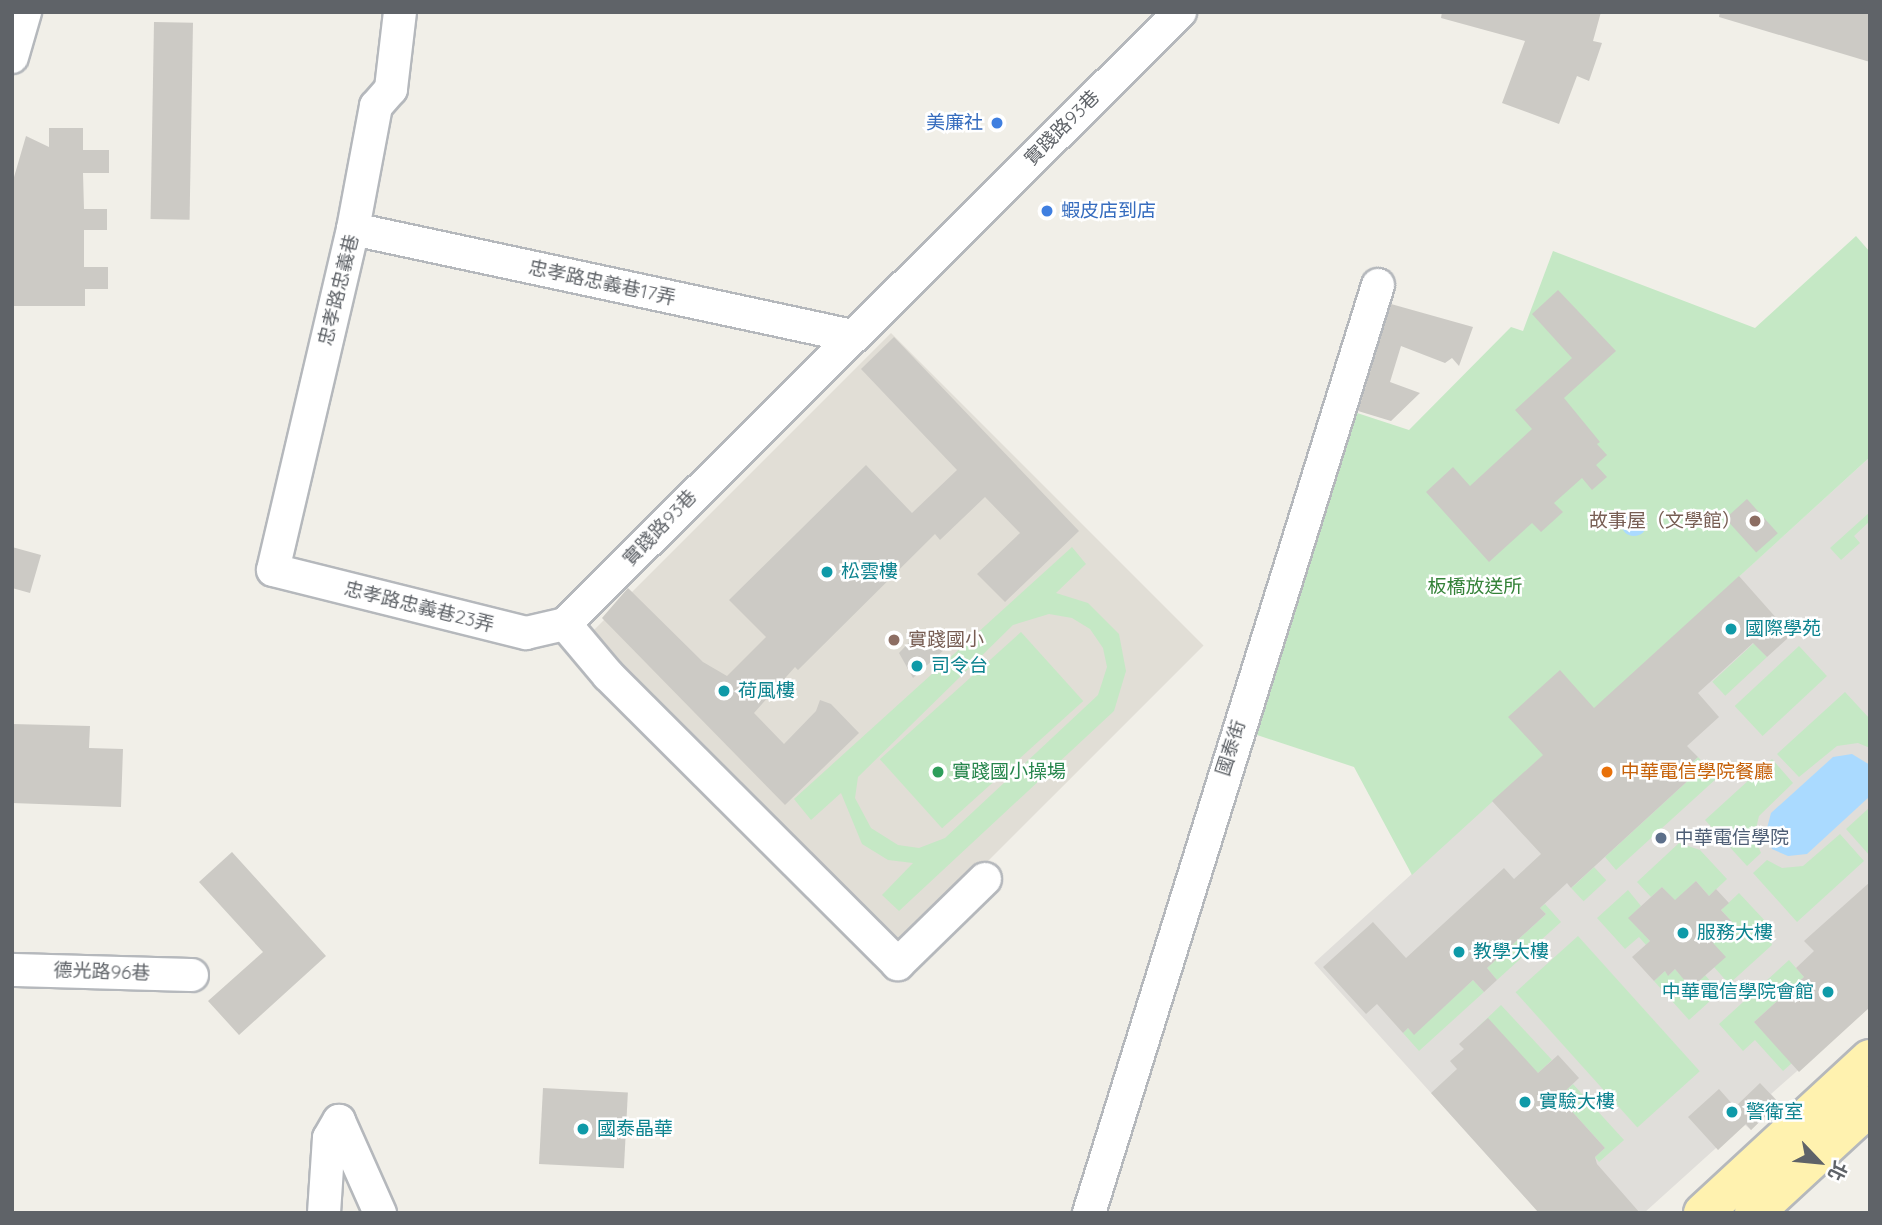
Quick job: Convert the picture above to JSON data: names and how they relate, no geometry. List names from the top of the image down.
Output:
{
  "streets": {
    "street": [
      "實踐路93巷",
      "忠孝路忠義巷17弄",
      "忠孝路忠義巷",
      "忠孝路忠義巷23弄",
      "國泰街",
      "德光路96巷"
    ]
  },
  "crossings": [
    ["實踐路93巷", "忠孝路忠義巷17弄"],
    ["實踐路93巷", "忠孝路忠義巷23弄"],
    ["忠孝路忠義巷17弄", "忠孝路忠義巷"],
    ["忠孝路忠義巷", "忠孝路忠義巷23弄"]
  ],
  "parks": ["板橋放送所"],
  "places": [
    "美廉社",
    "蝦皮店到店",
    "故事屋（文學館）",
    "松雲樓",
    "國際學苑",
    "實踐國小",
    "司令台",
    "荷風樓",
    "實踐國小操場",
    "中華電信學院餐廳",
    "中華電信學院",
    "服務大樓",
    "教學大樓",
    "中華電信學院會館",
    "實驗大樓",
    "警衛室",
    "國泰晶華"
  ],
  "north": "bottom right"
}
